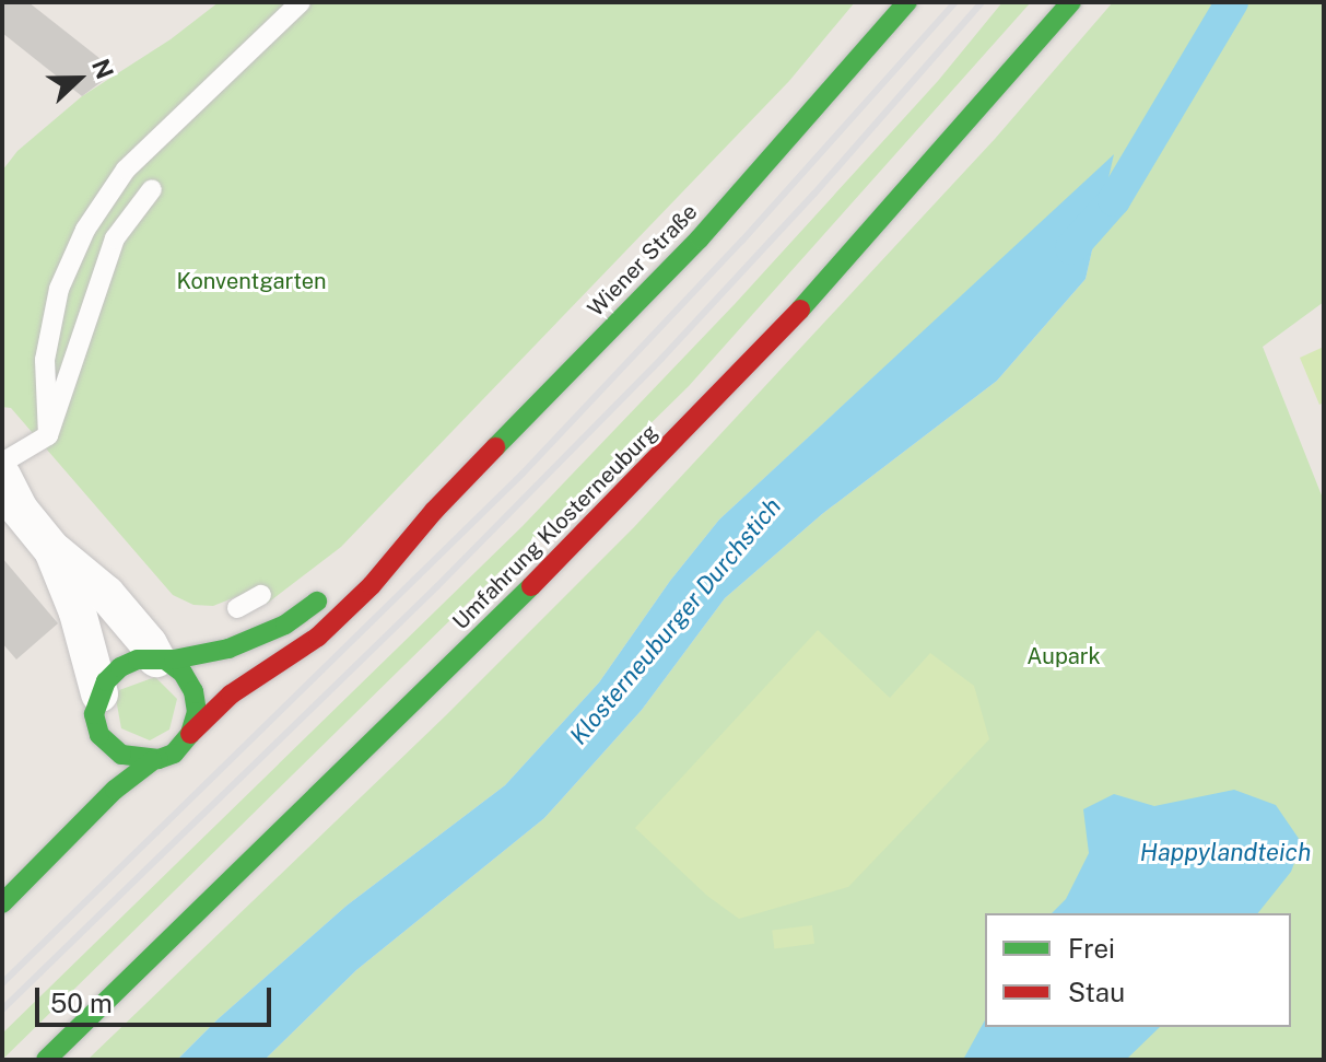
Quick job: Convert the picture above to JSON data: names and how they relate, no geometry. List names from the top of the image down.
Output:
{
  "streets": {
    "street": ["Wiener Straße", "Umfahrung Klosterneuburg"]
  },
  "water": ["Klosterneuburger Durchstich", "Happylandteich"],
  "parks": ["Konventgarten", "Aupark"],
  "legend": ["Frei", "Stau"],
  "scale_bar": "50 m",
  "north": "right"
}
